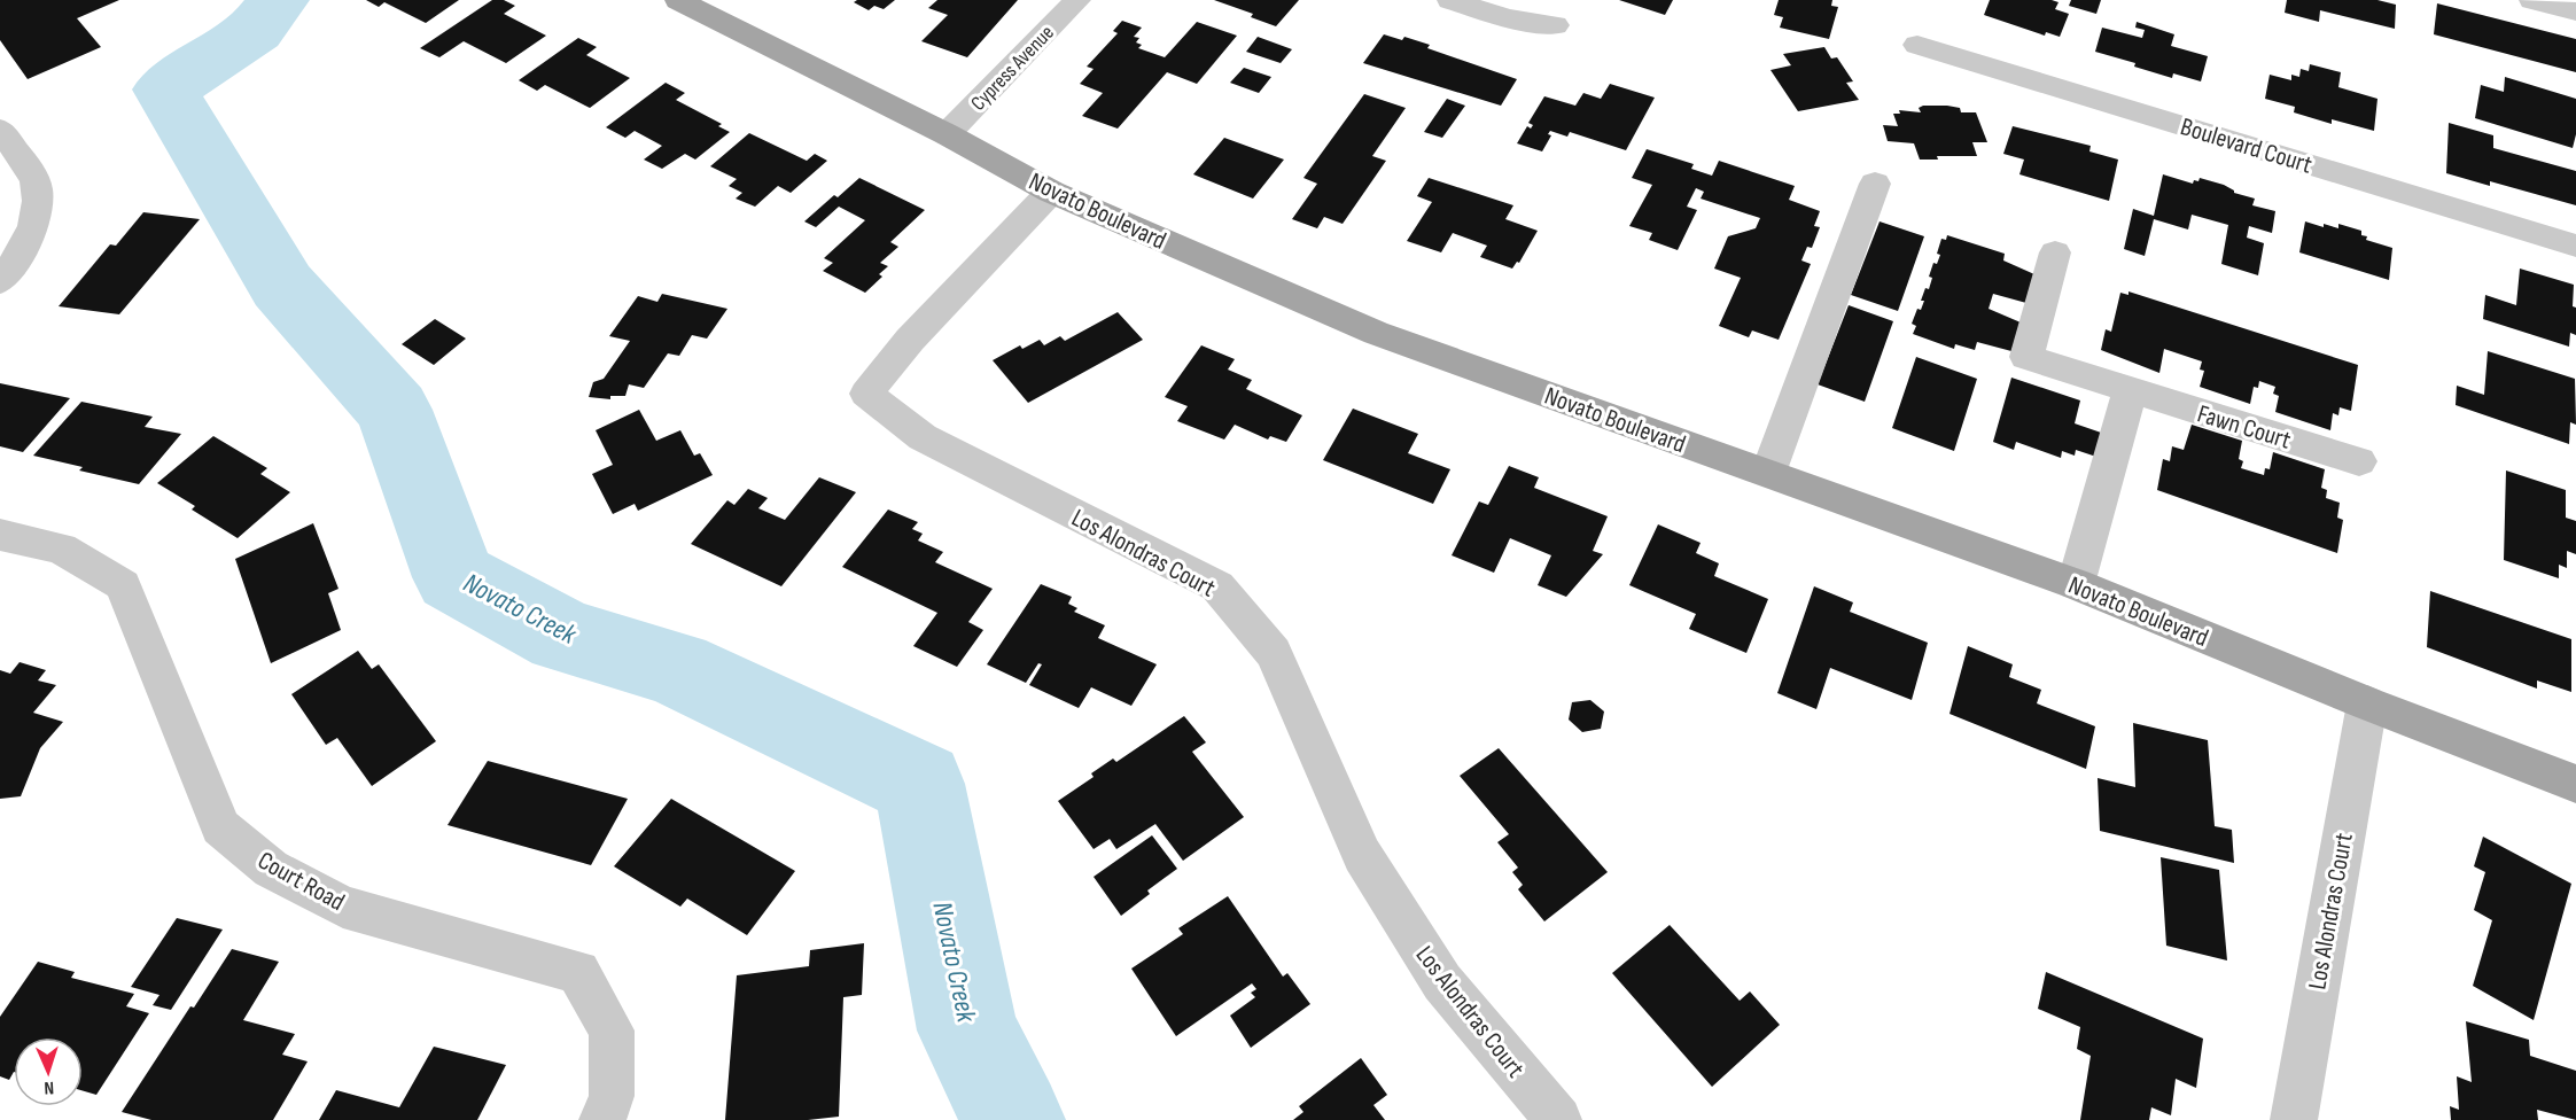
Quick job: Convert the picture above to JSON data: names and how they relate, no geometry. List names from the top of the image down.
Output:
{
  "streets": {
    "main road": ["Novato Boulevard"],
    "street": [
      "Cypress Avenue",
      "Boulevard Court",
      "Fawn Court",
      "Los Alondras Court",
      "Court Road"
    ]
  },
  "crossings": [
    ["Cypress Avenue", "Novato Boulevard"],
    ["Novato Boulevard", "Los Alondras Court"]
  ],
  "water": ["Novato Creek"],
  "north": "bottom"
}
